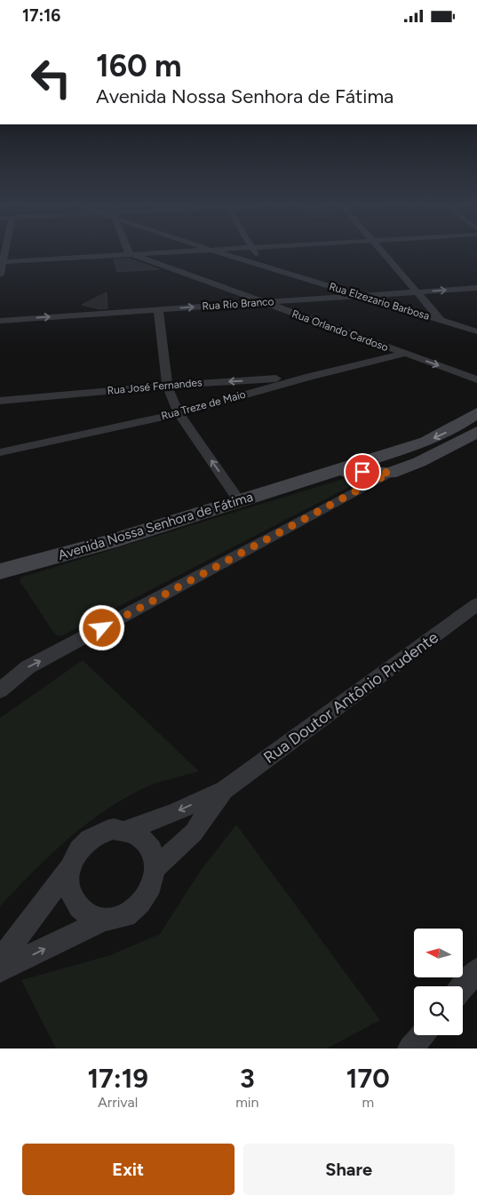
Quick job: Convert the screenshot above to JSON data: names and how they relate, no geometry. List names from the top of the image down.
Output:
{
  "streets": {
    "street": [
      "Rua Elzezario Barbosa",
      "Rua Rio Branco",
      "Rua Orlando Cardoso",
      "Rua José Fernandes",
      "Rua Treze de Maio",
      "Avenida Nossa Senhora de Fátima",
      "Rua Doutor Antônio Prudente"
    ]
  },
  "crossings": [
    ["Rua Elzezario Barbosa", "Rua Rio Branco"],
    ["Rua Rio Branco", "Rua Orlando Cardoso"],
    ["Rua Orlando Cardoso", "Rua Treze de Maio"],
    ["Rua José Fernandes", "Rua Treze de Maio"]
  ],
  "one_way": ["Rua José Fernandes"],
  "north": "left",
  "page": {
    "status": "17:16",
    "turn": ["160 m", "Avenida Nossa Senhora de Fátima"],
    "eta": [
      "17:19",
      "Arrival",
      "3",
      "min",
      "170",
      "m"
    ],
    "buttons": ["Exit", "Share"]
  }
}
